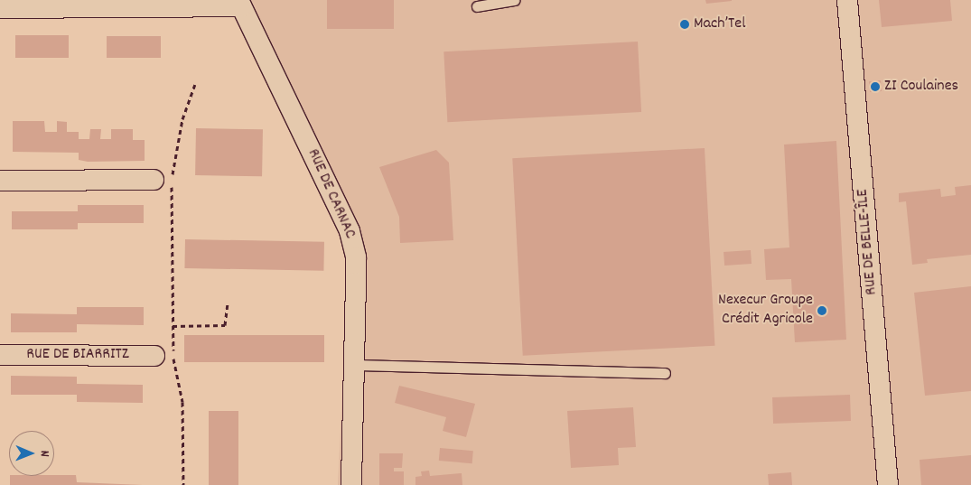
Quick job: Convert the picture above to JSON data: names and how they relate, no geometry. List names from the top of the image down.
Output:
{
  "streets": {
    "street": ["RUE DE CARNAC", "RUE DE BELLE-ÎLE", "RUE DE BIARRITZ"]
  },
  "places": ["Mach’Tel", "ZI Coulaines", "Nexecur Groupe Crédit Agricole"],
  "north": "right"
}
